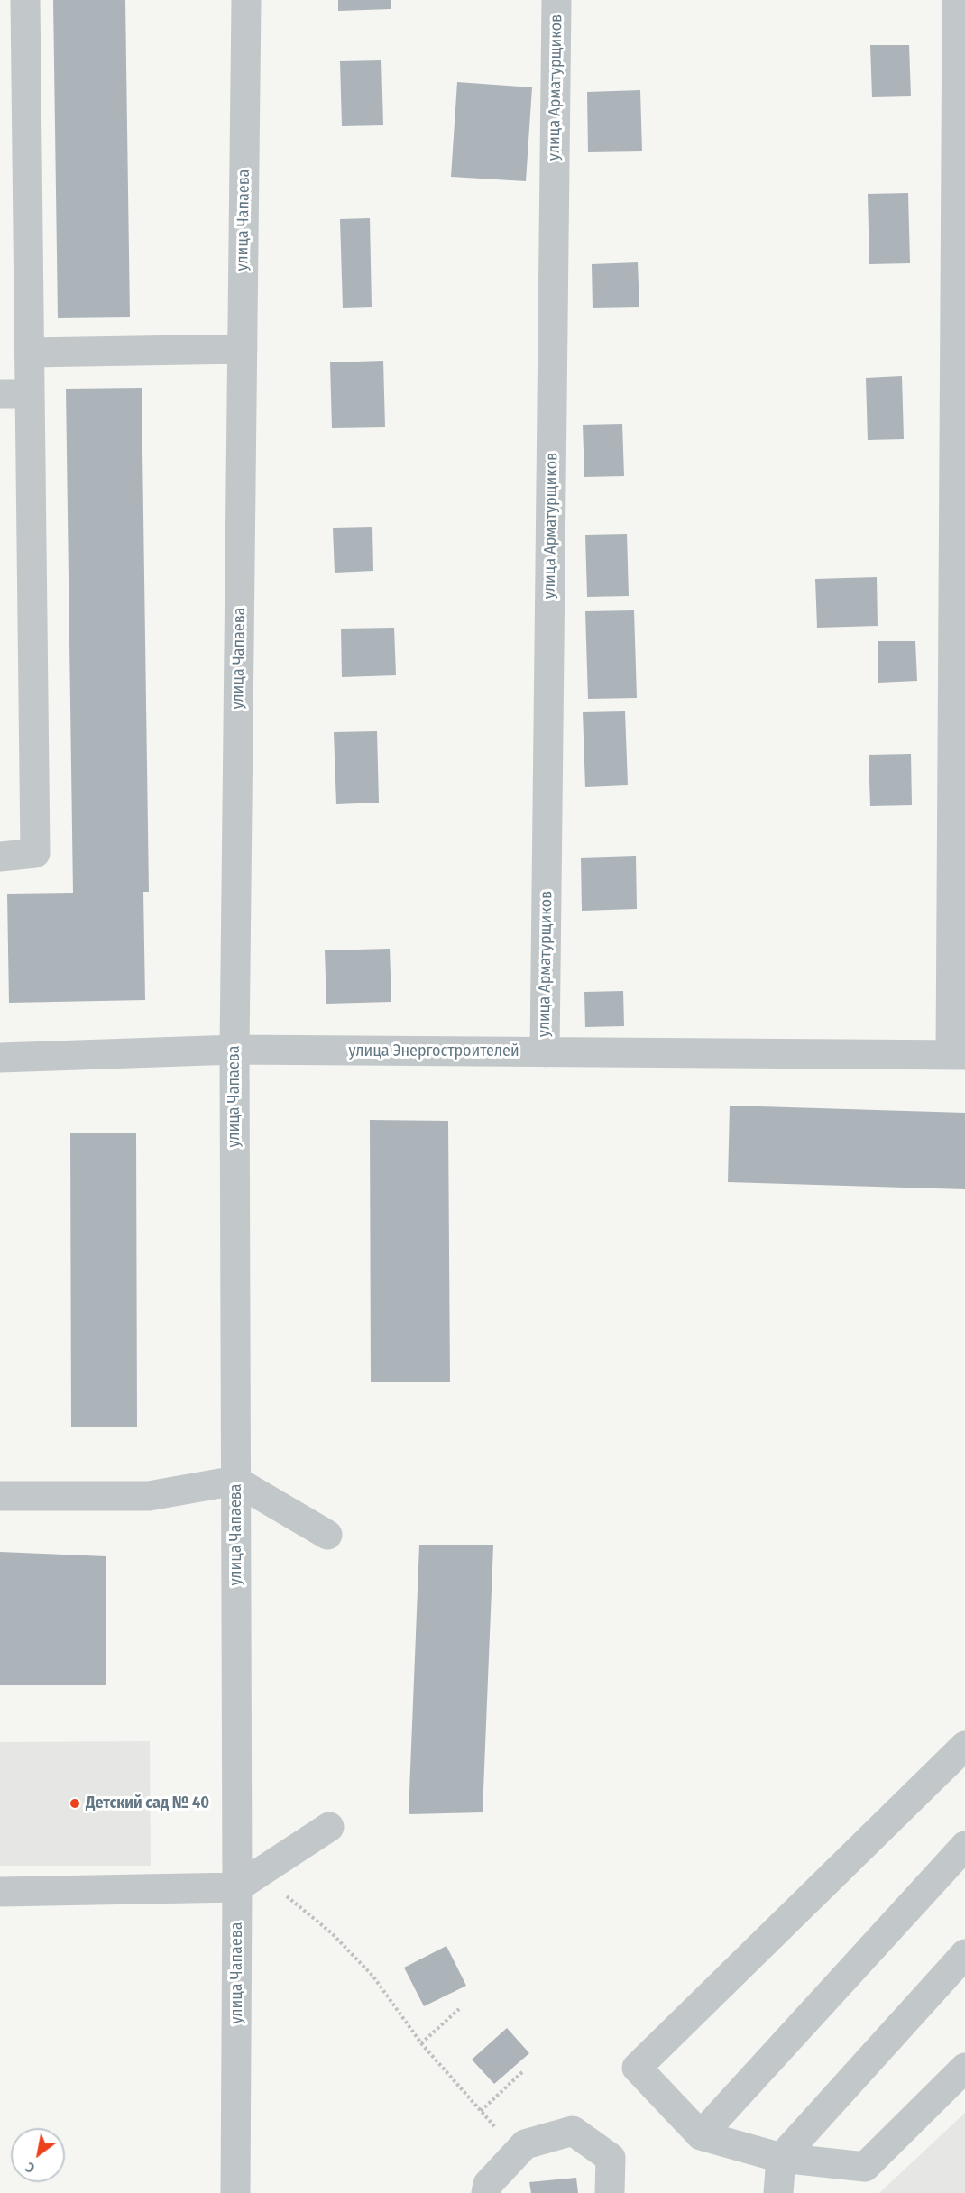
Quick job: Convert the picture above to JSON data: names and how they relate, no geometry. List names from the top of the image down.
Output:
{
  "streets": {
    "street": ["улица Арматурщиков", "улица Чапаева", "улица Энергостроителей"]
  },
  "crossings": [
    ["улица Арматурщиков", "улица Энергостроителей"],
    ["улица Чапаева", "улица Энергостроителей"]
  ],
  "places": ["Детский сад № 40"],
  "north": "bottom left"
}
